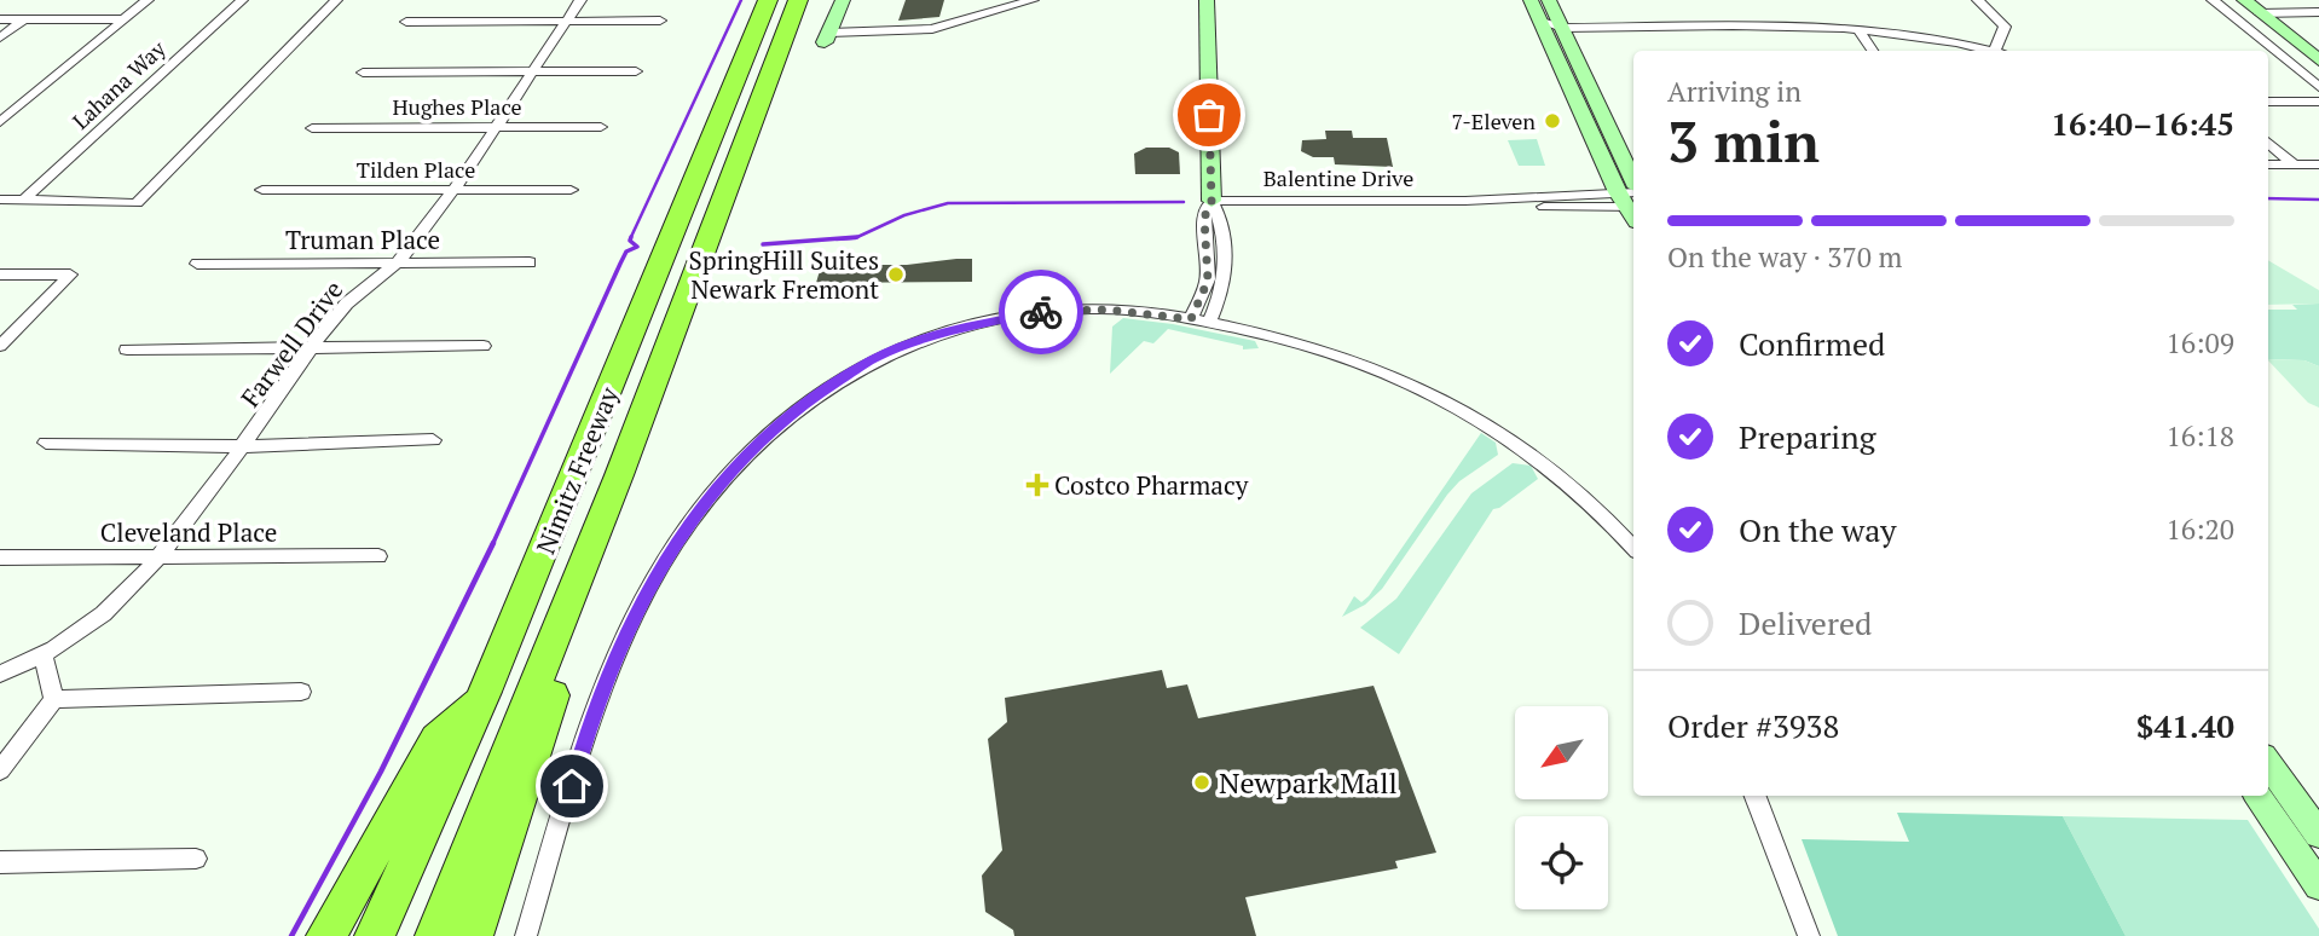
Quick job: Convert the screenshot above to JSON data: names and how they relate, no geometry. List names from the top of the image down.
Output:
{
  "streets": {
    "highway": ["Nimitz Freeway"],
    "street": [
      "Lahana Way",
      "Hughes Place",
      "Tilden Place",
      "Balentine Drive",
      "Truman Place",
      "Farwell Drive",
      "Cleveland Place"
    ]
  },
  "crossings": [
    ["Hughes Place", "Farwell Drive"],
    ["Tilden Place", "Farwell Drive"],
    ["Truman Place", "Farwell Drive"],
    ["Farwell Drive", "Cleveland Place"]
  ],
  "places": {
    "other": ["7-Eleven", "SpringHill Suites Newark Fremont", "Newpark Mall"],
    "health": ["Costco Pharmacy"]
  },
  "north": "bottom left",
  "page": {
    "heading": ["3 min", "Arriving in", "16:40–16:45"],
    "panel": ["Order #3938", "$41.40"],
    "bar": "On the way · 370 m",
    "list": [
      ["Confirmed", "16:09"],
      ["Preparing", "16:18"],
      ["On the way", "16:20"],
      "Delivered"
    ]
  }
}
